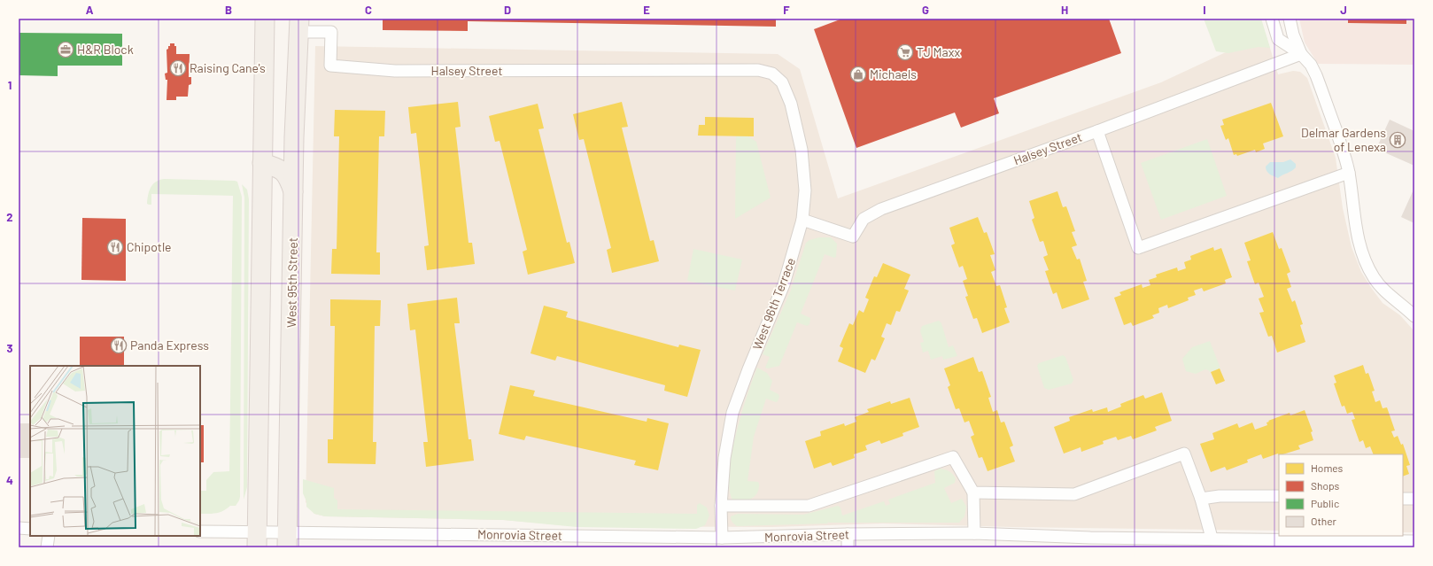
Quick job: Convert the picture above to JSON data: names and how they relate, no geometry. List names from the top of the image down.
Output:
{
  "streets": {
    "main road": ["West 95th Street"],
    "street": ["Halsey Street", "West 96th Terrace", "Monrovia Street"]
  },
  "crossings": [
    ["Halsey Street", "West 95th Street"],
    ["Halsey Street", "West 96th Terrace"],
    ["West 95th Street", "Monrovia Street"],
    ["West 96th Terrace", "Monrovia Street"]
  ],
  "places": {
    "office": ["H&R Block"],
    "supermarket": ["TJ Maxx"],
    "restaurant": ["Raising Cane's", "Chipotle", "Panda Express"],
    "shop": ["Michaels"],
    "building": ["Delmar Gardens of Lenexa"]
  },
  "legend": [
    "Homes",
    "Shops",
    "Public",
    "Other"
  ],
  "grid": {
    "columns": [
      "A",
      "B",
      "C",
      "D",
      "E",
      "F",
      "G",
      "H",
      "I",
      "J"
    ],
    "rows": [
      "1",
      "2",
      "3",
      "4"
    ]
  }
}
